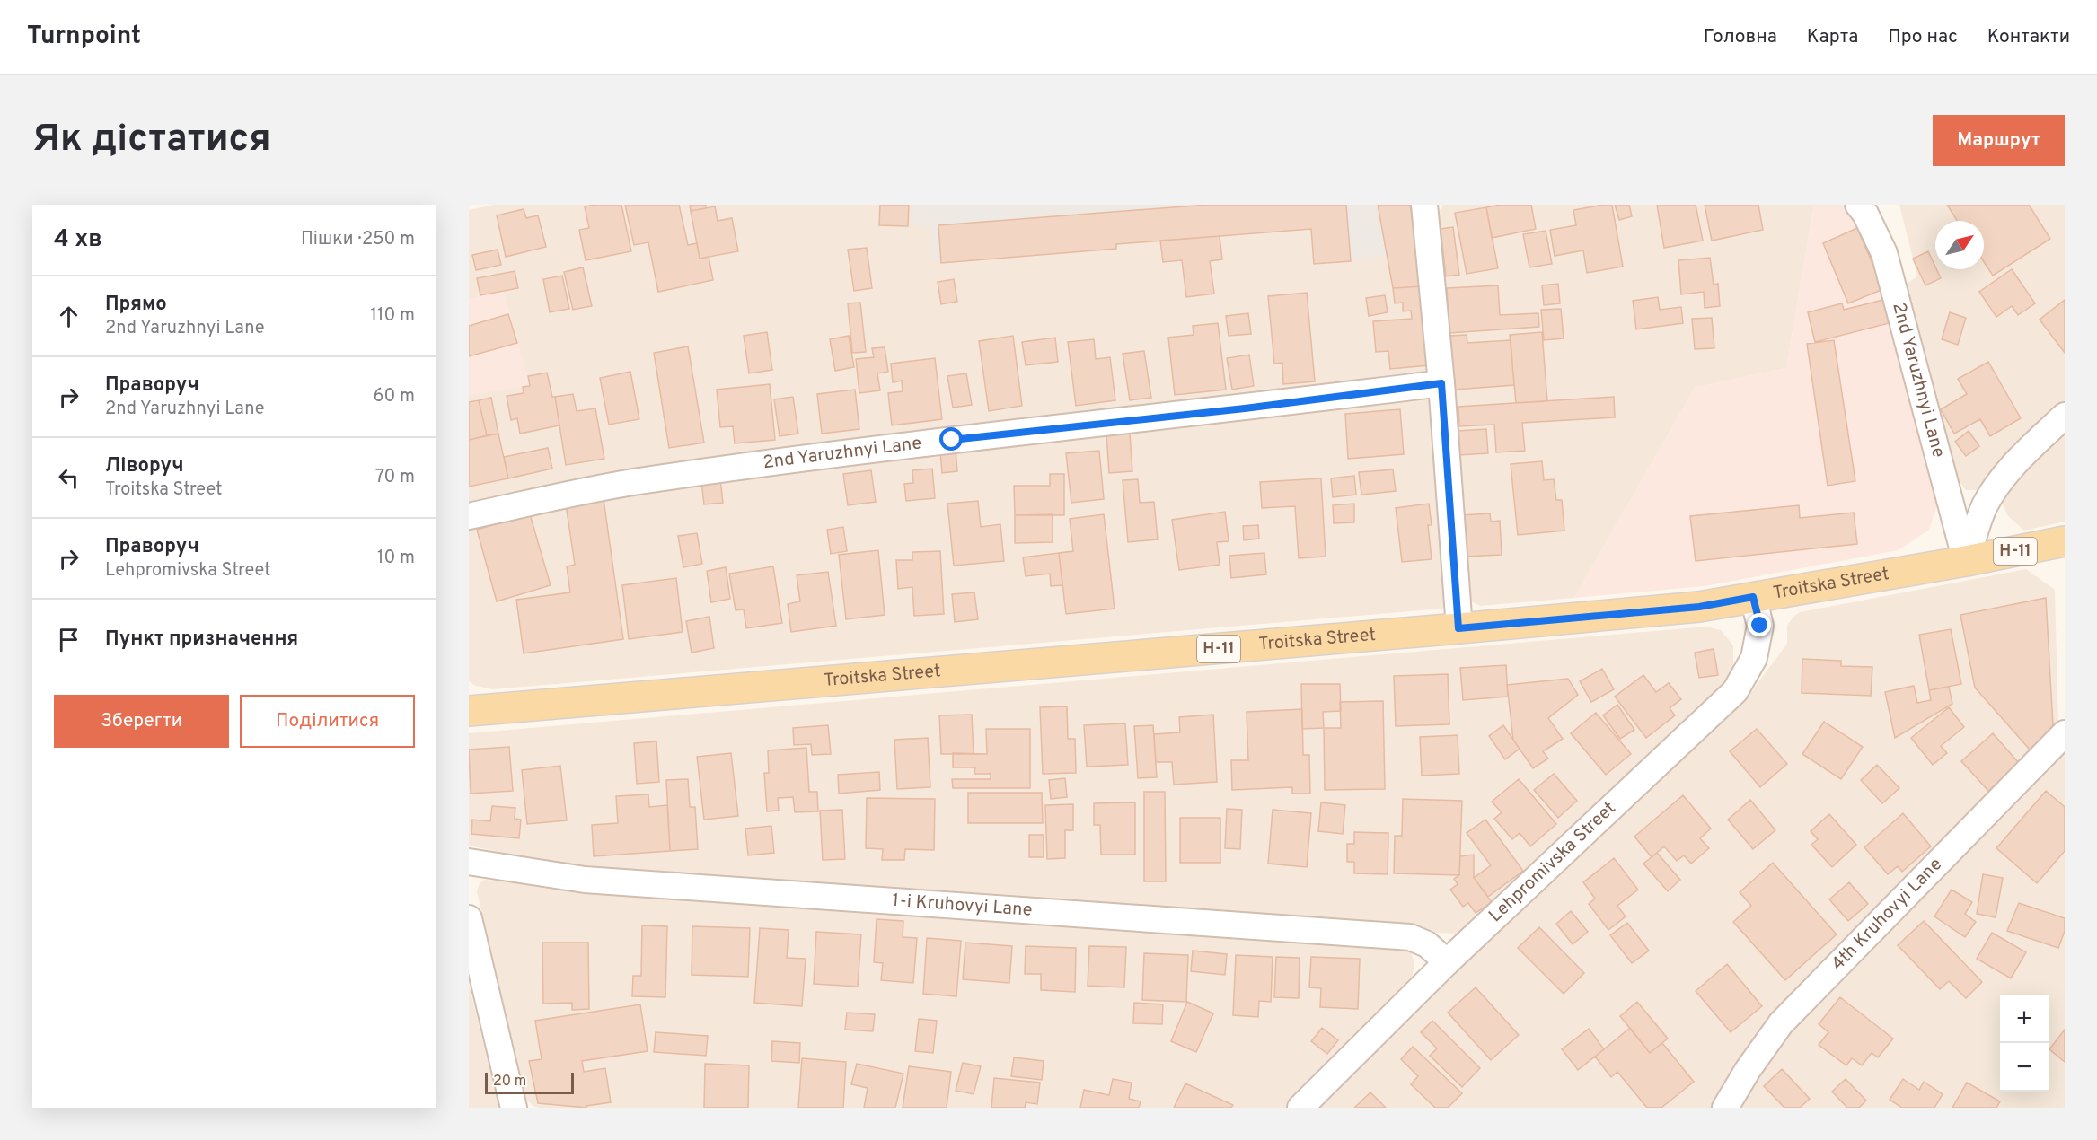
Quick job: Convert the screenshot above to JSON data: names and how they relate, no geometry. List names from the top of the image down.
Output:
{
  "streets": {
    "main road": ["Н-11", "Troitska Street"],
    "street": [
      "2nd Yaruzhnyi Lane",
      "Lehpromivska Street",
      "1-i Kruhovyi Lane",
      "4th Kruhovyi Lane"
    ]
  },
  "crossings": [
    ["2nd Yaruzhnyi Lane", "Troitska Street"],
    ["Troitska Street", "Lehpromivska Street"],
    ["Lehpromivska Street", "1-i Kruhovyi Lane"]
  ],
  "scale_bar": "20 m",
  "north": "top right",
  "page": {
    "header": "Turnpoint",
    "nav": [
      "Головна",
      "Карта",
      "Про нас",
      "Контакти"
    ],
    "buttons": [
      "Маршрут",
      ["Зберегти", "Поділитися"]
    ],
    "title": "Як дістатися",
    "heading": ["4 хв", "Пішки · 250 m"],
    "list": [
      ["Прямо", "2nd Yaruzhnyi Lane", "110 m"],
      ["Праворуч", "2nd Yaruzhnyi Lane", "60 m"],
      ["Ліворуч", "Troitska Street", "70 m"],
      ["Праворуч", "Lehpromivska Street", "10 m"],
      "Пункт призначення"
    ],
    "map_buttons": ["+", "−"],
    "scale": "20 m"
  }
}
